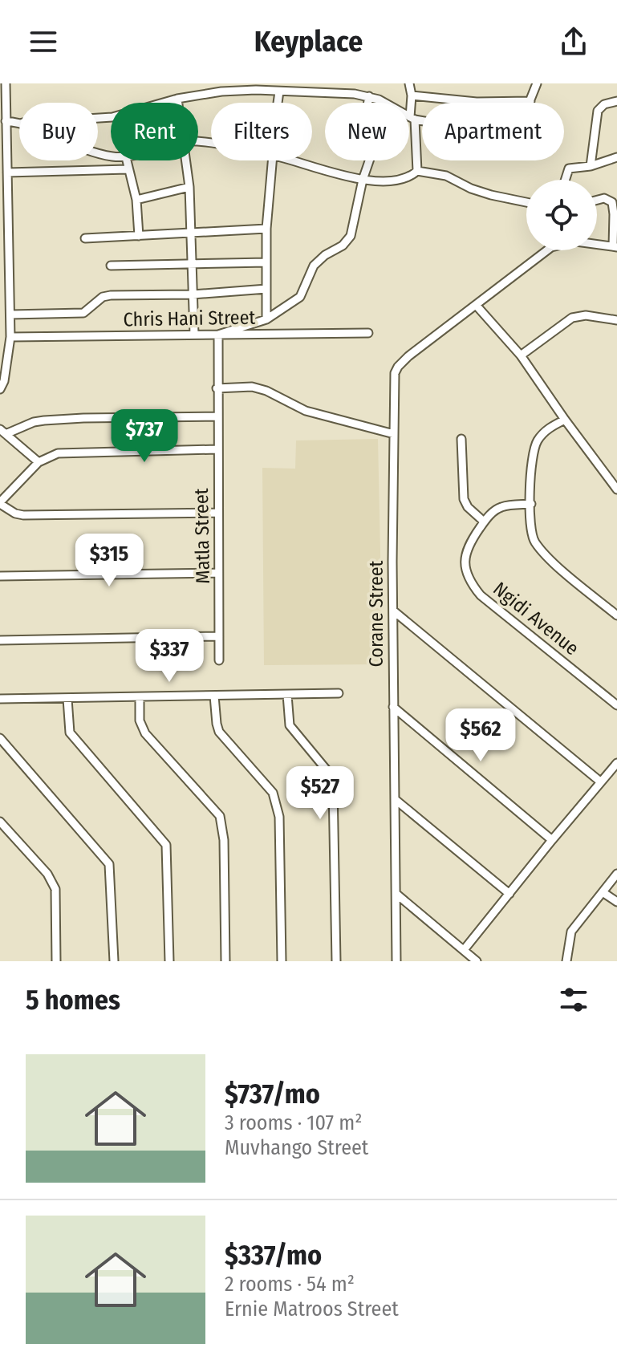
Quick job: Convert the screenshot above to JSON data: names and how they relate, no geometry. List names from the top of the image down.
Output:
{
  "streets": {
    "street": [
      "Chris Hani Street",
      "Matla Street",
      "Corane Street",
      "Ngidi Avenue"
    ]
  },
  "crossings": [
    ["Chris Hani Street", "Matla Street"]
  ],
  "page": {
    "header": "Keyplace",
    "chip": [
      "Buy",
      "Rent",
      "Filters",
      "New",
      "Apartment"
    ],
    "price": [
      "$737",
      "$315",
      "$337",
      "$562",
      "$527"
    ],
    "heading": "5 homes",
    "list": [
      {
        "name": "$737/mo",
        "note": "3 rooms · 107 m² · Muvhango Street"
      },
      {
        "name": "$337/mo",
        "note": "2 rooms · 54 m² · Ernie Matroos Street"
      }
    ]
  }
}
